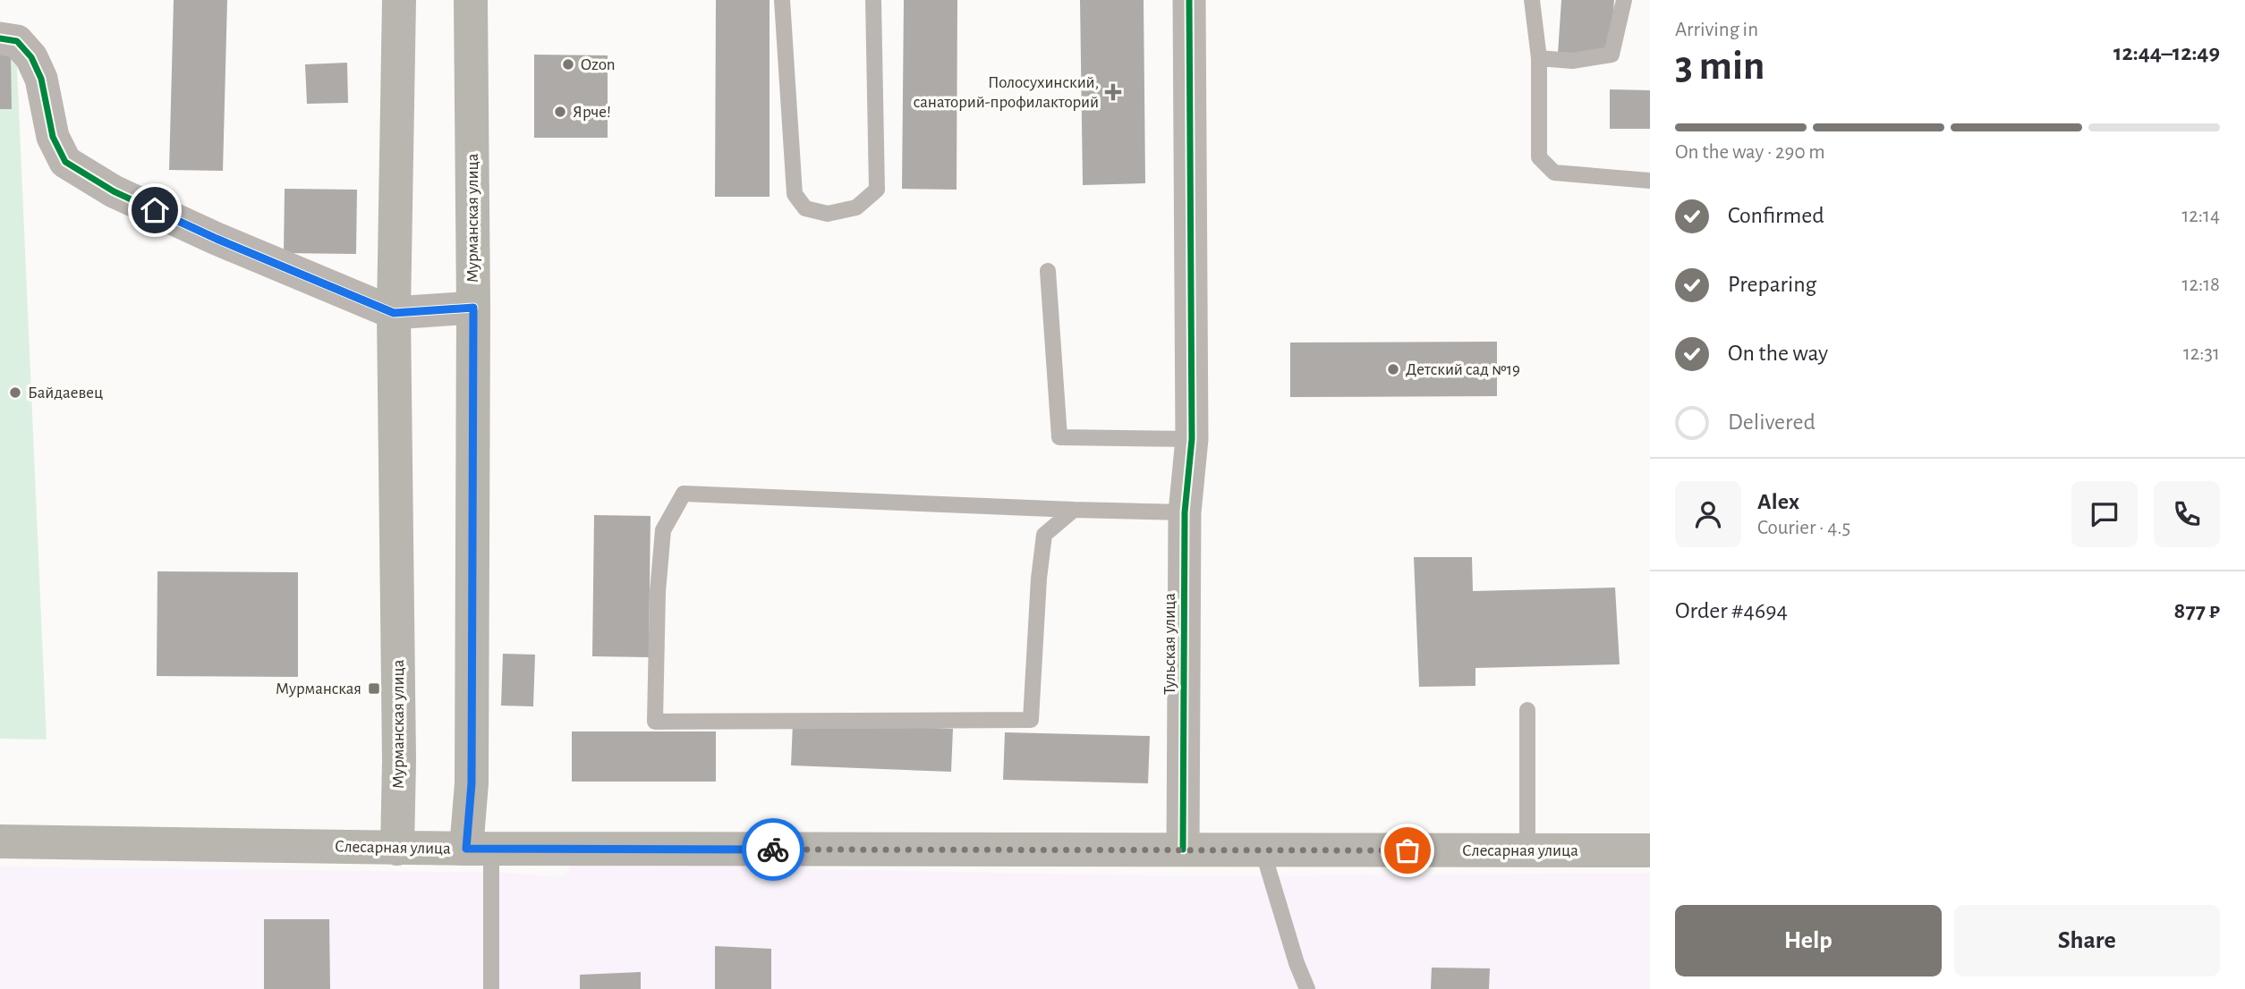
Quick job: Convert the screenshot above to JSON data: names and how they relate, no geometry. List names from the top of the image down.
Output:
{
  "streets": {
    "main road": ["Мурманская улица", "Слесарная улица"],
    "street": ["Тульская улица"]
  },
  "crossings": [
    ["Мурманская улица", "Слесарная улица"],
    ["Тульская улица", "Слесарная улица"]
  ],
  "places": {
    "other": [
      "Ozon",
      "Ярче!",
      "Детский сад №19",
      "Байдаевец"
    ],
    "health": ["Полосухинский, санаторий-профилакторий"],
    "transit": ["Мурманская"]
  },
  "page": {
    "heading": ["3 min", "Arriving in", "12:44–12:49"],
    "panel": [
      "Alex",
      "Courier · 4.5",
      "Order #4694",
      "877 ₽"
    ],
    "bar": "On the way · 290 m",
    "list": [
      ["Confirmed", "12:14"],
      ["Preparing", "12:18"],
      ["On the way", "12:31"],
      "Delivered"
    ],
    "buttons": ["Help", "Share"]
  }
}
